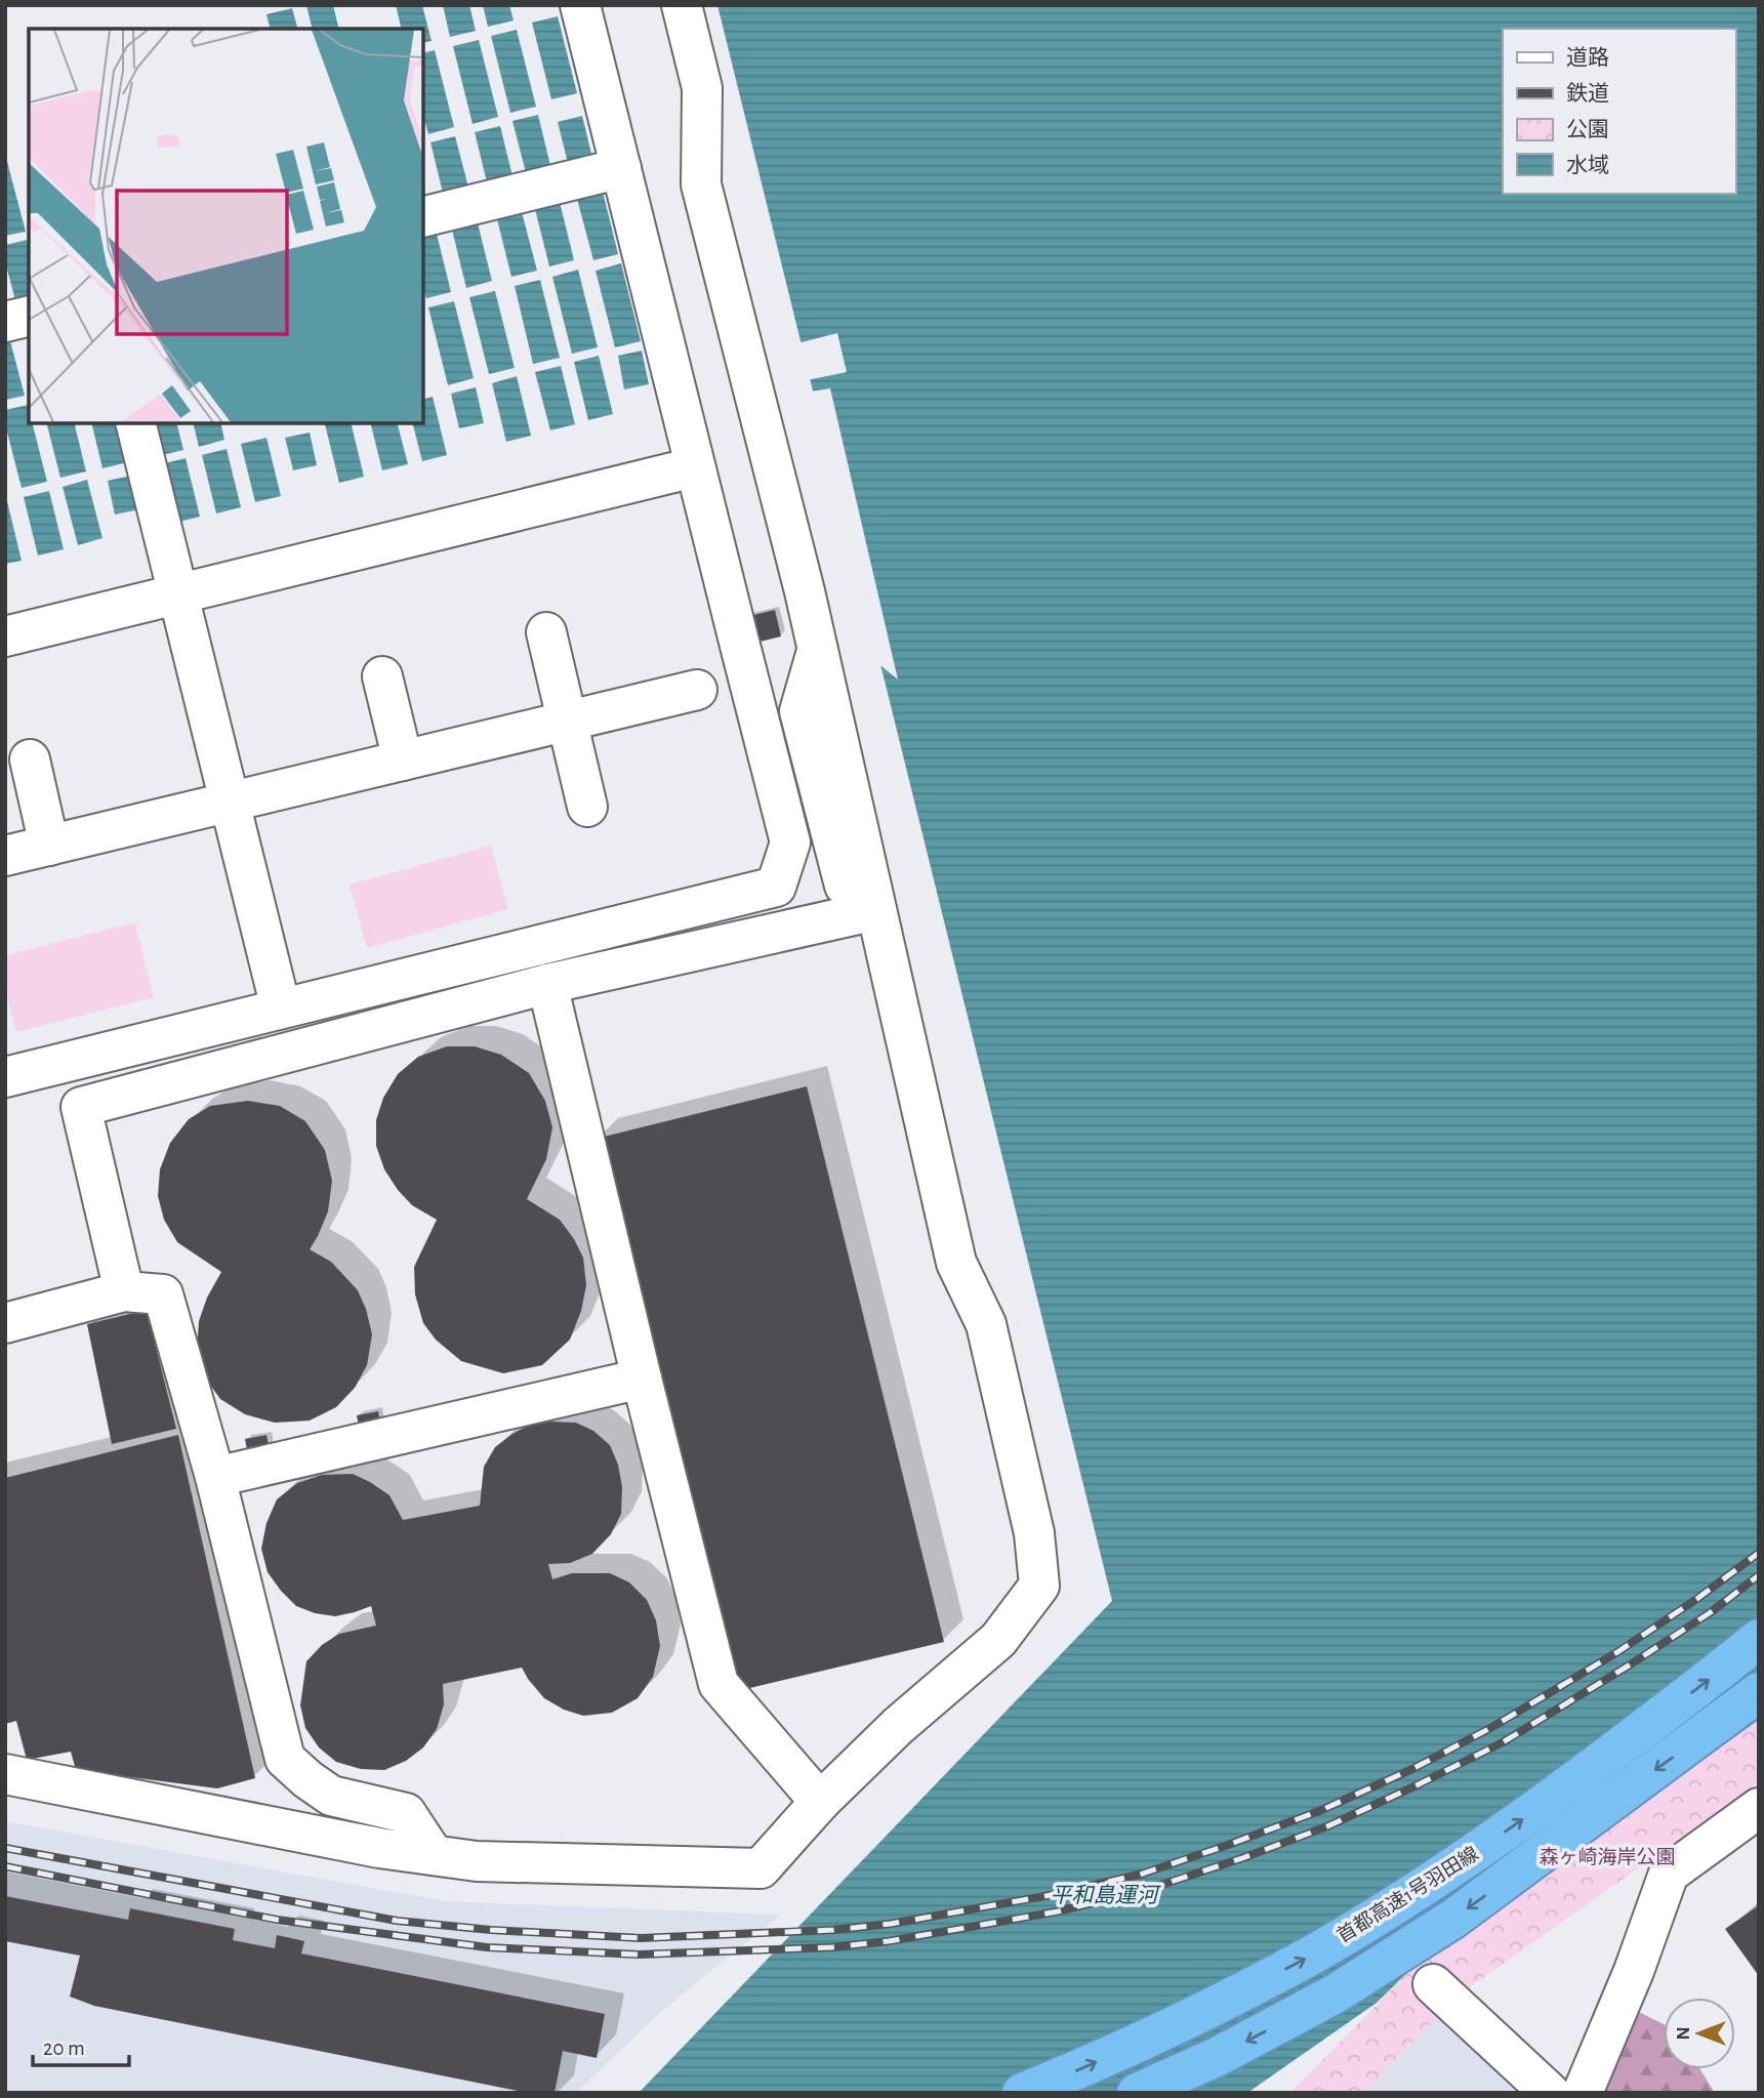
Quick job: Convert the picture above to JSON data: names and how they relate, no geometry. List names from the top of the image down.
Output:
{
  "streets": {
    "highway": ["首都高速1号羽田線"]
  },
  "water": ["平和島運河"],
  "parks": ["森ヶ崎海岸公園"],
  "legend": [
    "道路",
    "鉄道",
    "公園",
    "水域"
  ],
  "scale_bar": "20 m",
  "north": "left"
}
